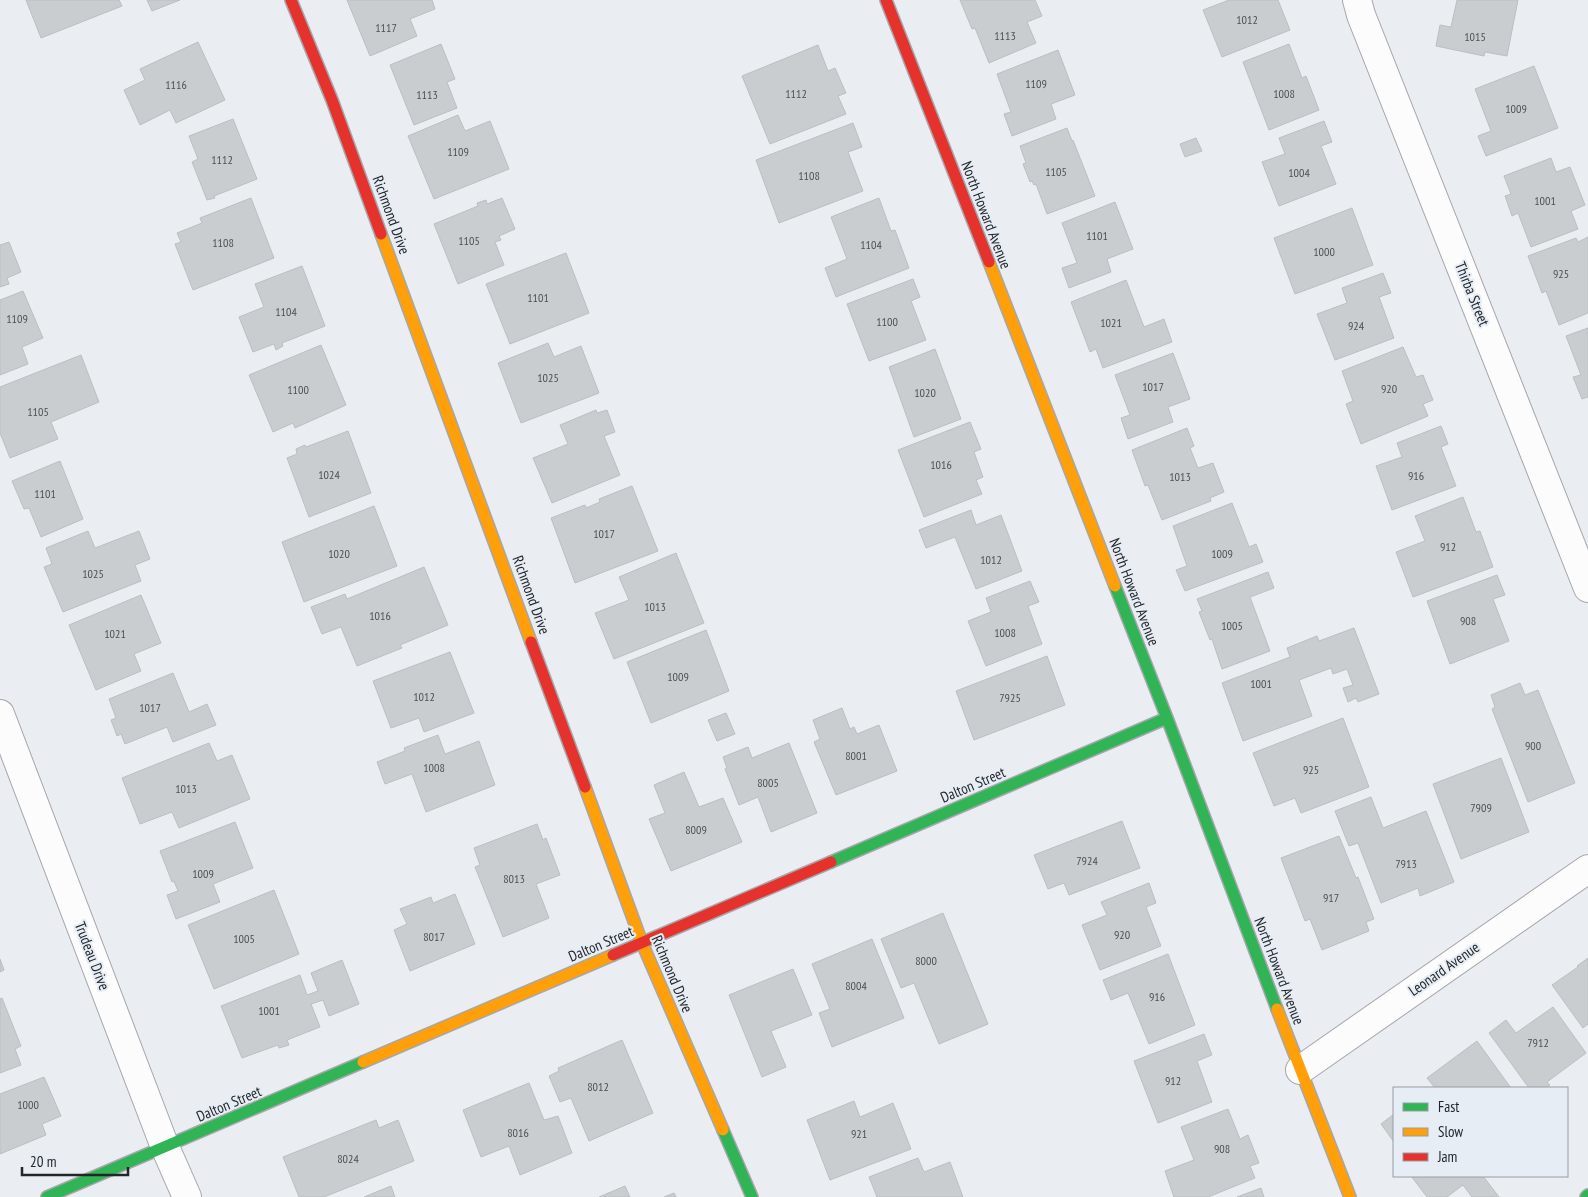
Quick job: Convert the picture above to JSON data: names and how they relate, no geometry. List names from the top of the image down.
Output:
{
  "streets": {
    "street": [
      "Richmond Drive",
      "North Howard Avenue",
      "Thirba Street",
      "Dalton Street",
      "Trudeau Drive",
      "Leonard Avenue"
    ]
  },
  "crossings": [
    ["Richmond Drive", "Dalton Street"],
    ["North Howard Avenue", "Dalton Street"],
    ["North Howard Avenue", "Leonard Avenue"],
    ["Dalton Street", "Trudeau Drive"]
  ],
  "house_numbers": [
    "1012",
    "1117",
    "1113",
    "1015",
    "1109",
    "1116",
    "1112",
    "1008",
    "1113",
    "1009",
    "1109",
    "1112",
    "1105",
    "1004",
    "1108",
    "1001",
    "1101",
    "1105",
    "1108",
    "1104",
    "1000",
    "925",
    "1101",
    "1104",
    "1109",
    "1100",
    "1021",
    "924",
    "1025",
    "1017",
    "920",
    "1100",
    "1020",
    "1105",
    "1016",
    "1024",
    "916",
    "1013",
    "1101",
    "1017",
    "912",
    "1020",
    "1009",
    "1012",
    "1025",
    "1013",
    "1016",
    "908",
    "1005",
    "1008",
    "1021",
    "1009",
    "1001",
    "1012",
    "7925",
    "1017",
    "900",
    "8001",
    "1008",
    "925",
    "8005",
    "1013",
    "7909",
    "8009",
    "7924",
    "7913",
    "1009",
    "8013",
    "917",
    "920",
    "8017",
    "1005",
    "8000",
    "8004",
    "916",
    "1001",
    "7912",
    "912",
    "8012",
    "1000",
    "8016",
    "921",
    "908",
    "8024"
  ],
  "legend": ["Fast", "Slow", "Jam"],
  "scale_bar": "20 m"
}
